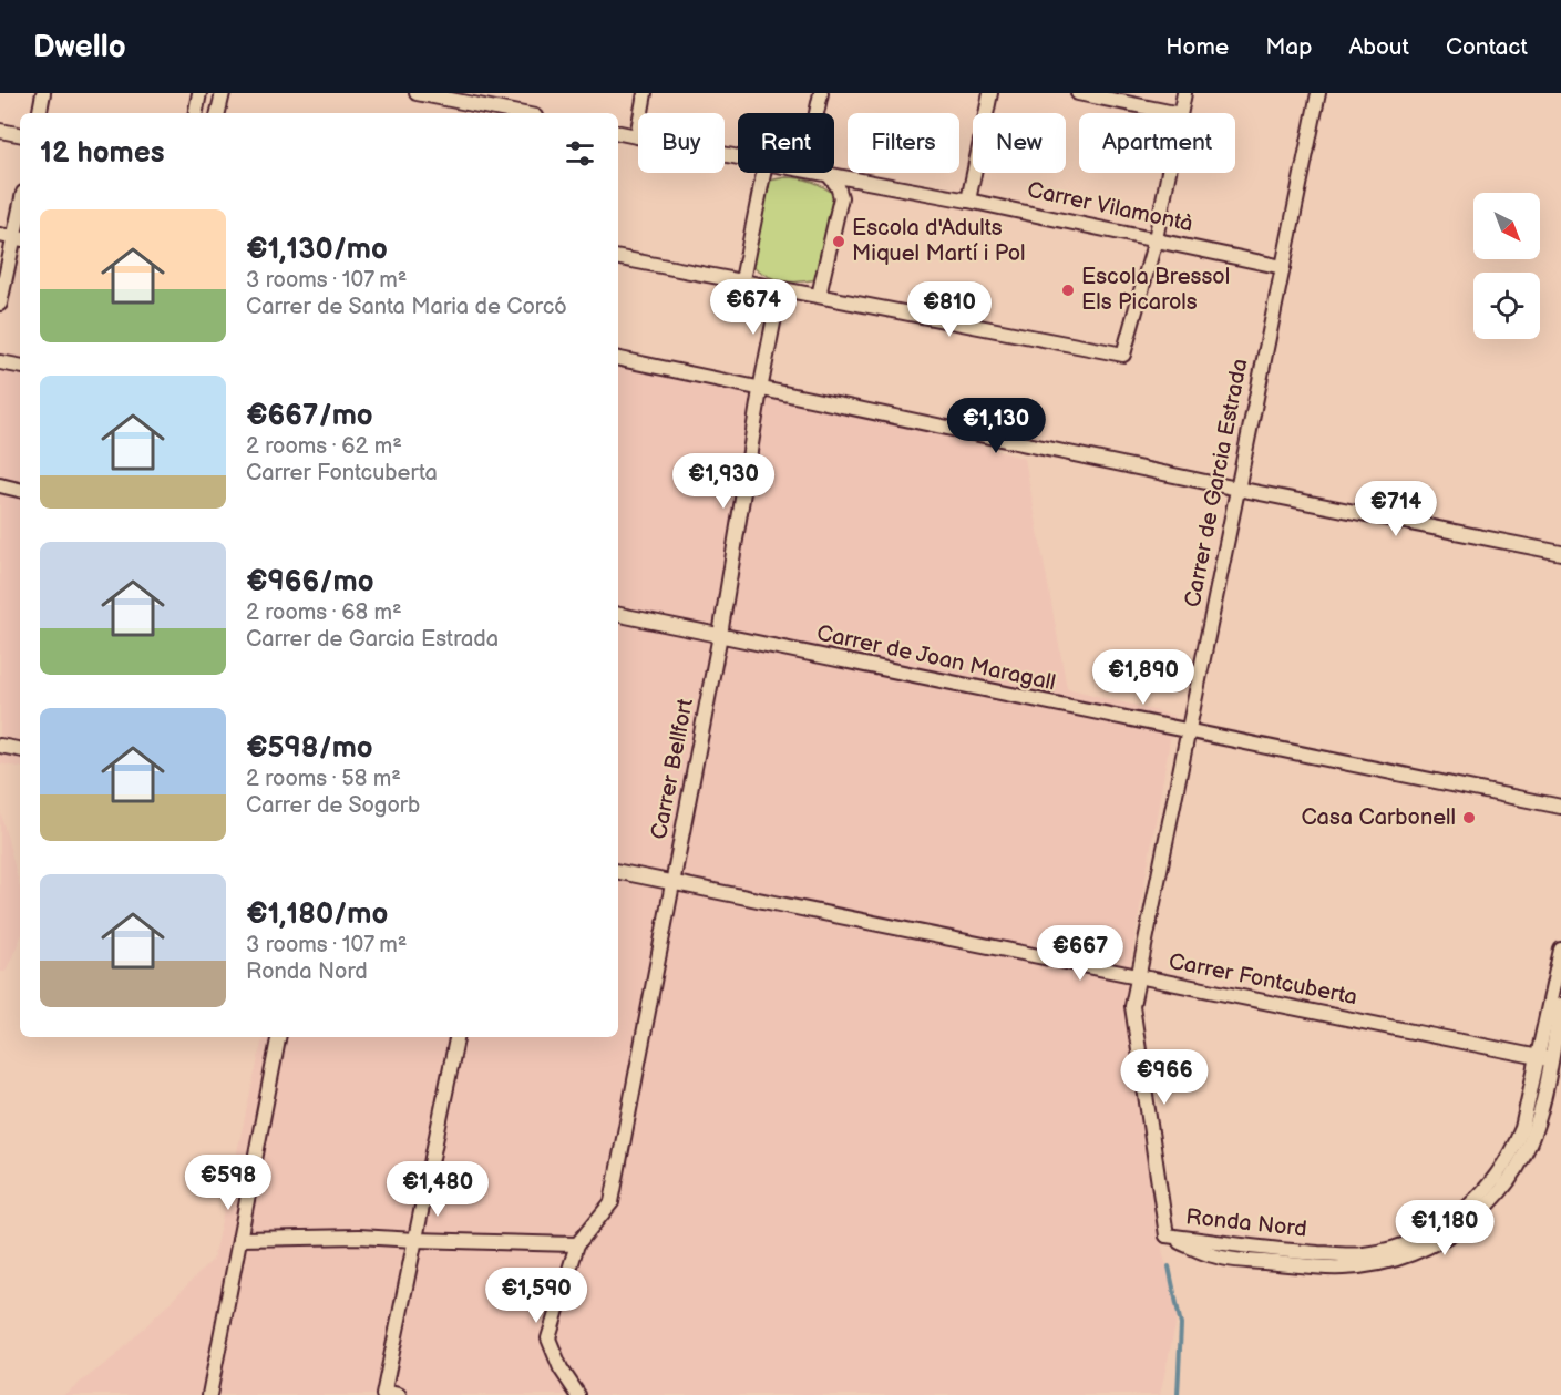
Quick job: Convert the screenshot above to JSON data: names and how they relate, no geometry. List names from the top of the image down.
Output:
{
  "streets": {
    "street": [
      "Carrer Vilamontà",
      "Carrer de Garcia Estrada",
      "Carrer de Joan Maragall",
      "Carrer Bellfort",
      "Carrer Fontcuberta",
      "Ronda Nord"
    ]
  },
  "crossings": [
    ["Carrer Vilamontà", "Carrer de Garcia Estrada"],
    ["Carrer de Garcia Estrada", "Carrer de Joan Maragall"],
    ["Carrer de Garcia Estrada", "Carrer Fontcuberta"],
    ["Carrer de Garcia Estrada", "Ronda Nord"],
    ["Carrer de Joan Maragall", "Carrer Bellfort"],
    ["Carrer Bellfort", "Carrer Fontcuberta"],
    ["Carrer Fontcuberta", "Ronda Nord"]
  ],
  "places": ["Escola d'Adults Miquel Martí i Pol", "Escola Bressol Els Picarols", "Casa Carbonell"],
  "north": "bottom right",
  "page": {
    "header": "Dwello",
    "nav": [
      "Home",
      "Map",
      "About",
      "Contact"
    ],
    "chip": [
      "Buy",
      "Rent",
      "Filters",
      "New",
      "Apartment"
    ],
    "heading": "12 homes",
    "list": [
      {
        "name": "€1,130/mo",
        "note": "3 rooms · 107 m² · Carrer de Santa Maria de Corcó"
      },
      {
        "name": "€667/mo",
        "note": "2 rooms · 62 m² · Carrer Fontcuberta"
      },
      {
        "name": "€966/mo",
        "note": "2 rooms · 68 m² · Carrer de Garcia Estrada"
      },
      {
        "name": "€598/mo",
        "note": "2 rooms · 58 m² · Carrer de Sogorb"
      },
      {
        "name": "€1,180/mo",
        "note": "3 rooms · 107 m² · Ronda Nord"
      }
    ],
    "price": [
      "€674",
      "€810",
      "€1,130",
      "€1,930",
      "€714",
      "€1,890",
      "€667",
      "€966",
      "€598",
      "€1,480",
      "€1,180",
      "€1,590"
    ]
  }
}
